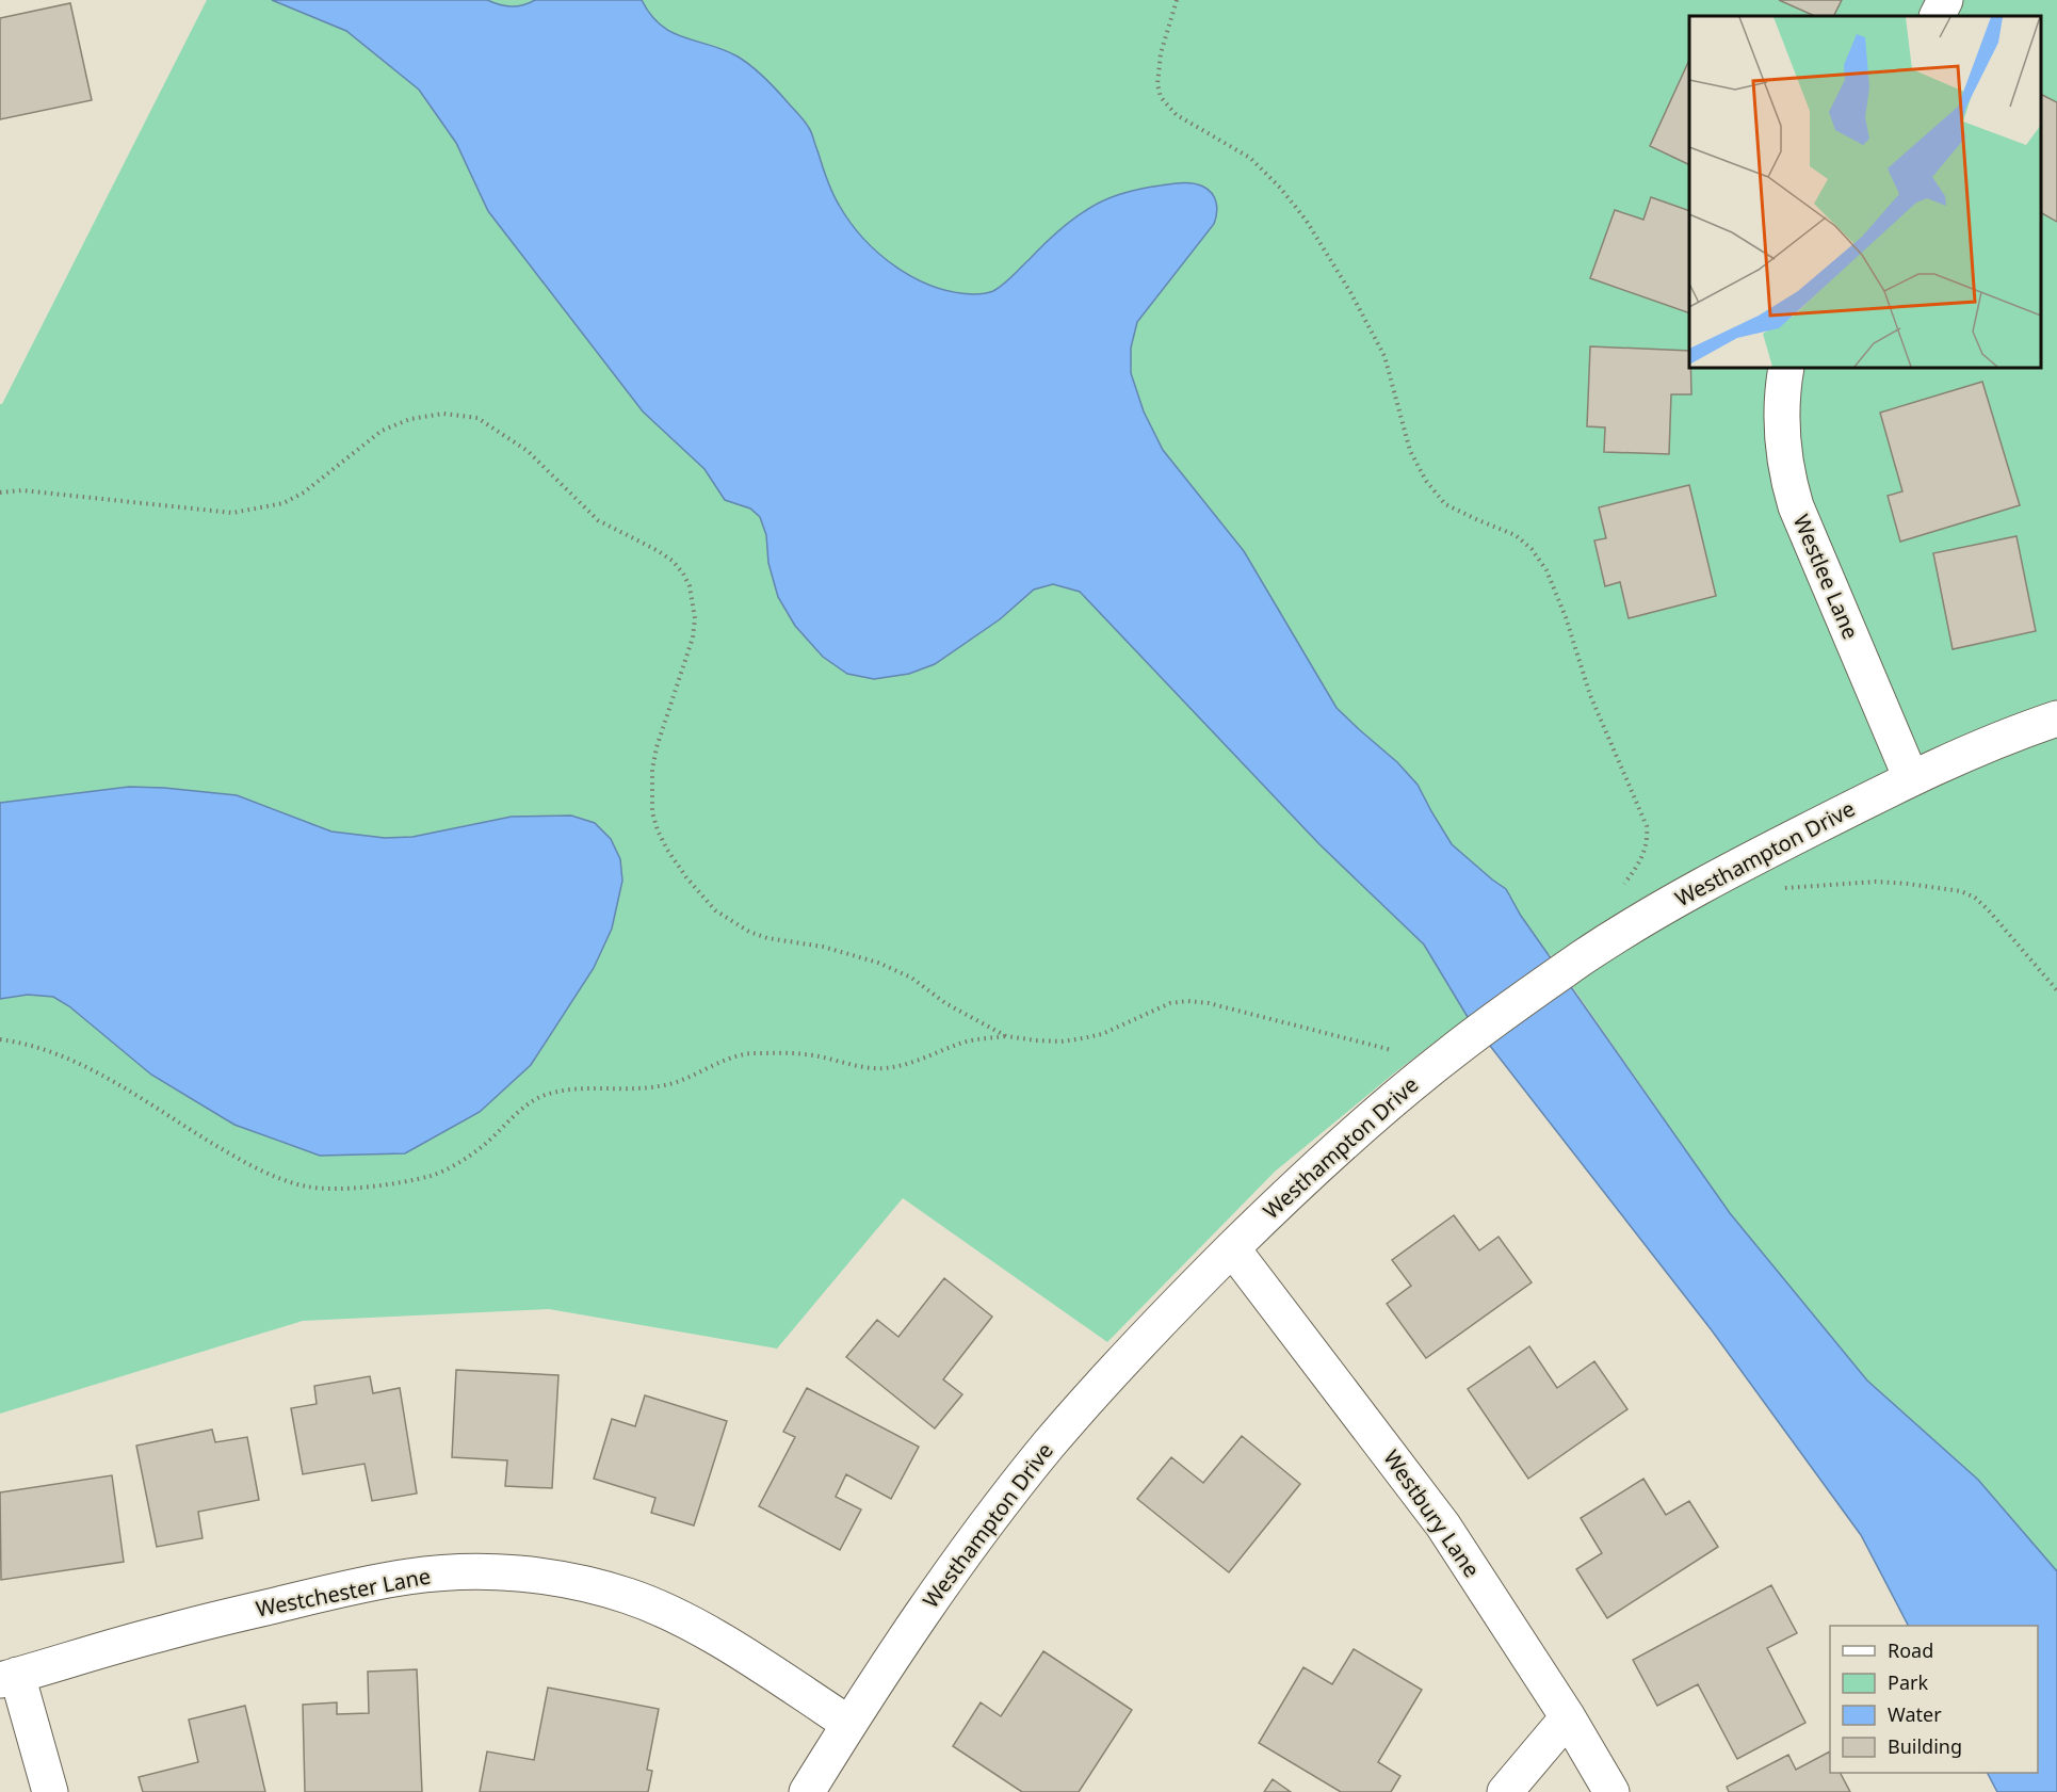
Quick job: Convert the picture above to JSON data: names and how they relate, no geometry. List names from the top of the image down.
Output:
{
  "streets": {
    "street": [
      "Westlee Lane",
      "Westhampton Drive",
      "Westbury Lane",
      "Westchester Lane"
    ]
  },
  "crossings": [
    ["Westlee Lane", "Westhampton Drive"],
    ["Westhampton Drive", "Westbury Lane"],
    ["Westhampton Drive", "Westchester Lane"]
  ],
  "legend": [
    "Road",
    "Park",
    "Water",
    "Building"
  ]
}
